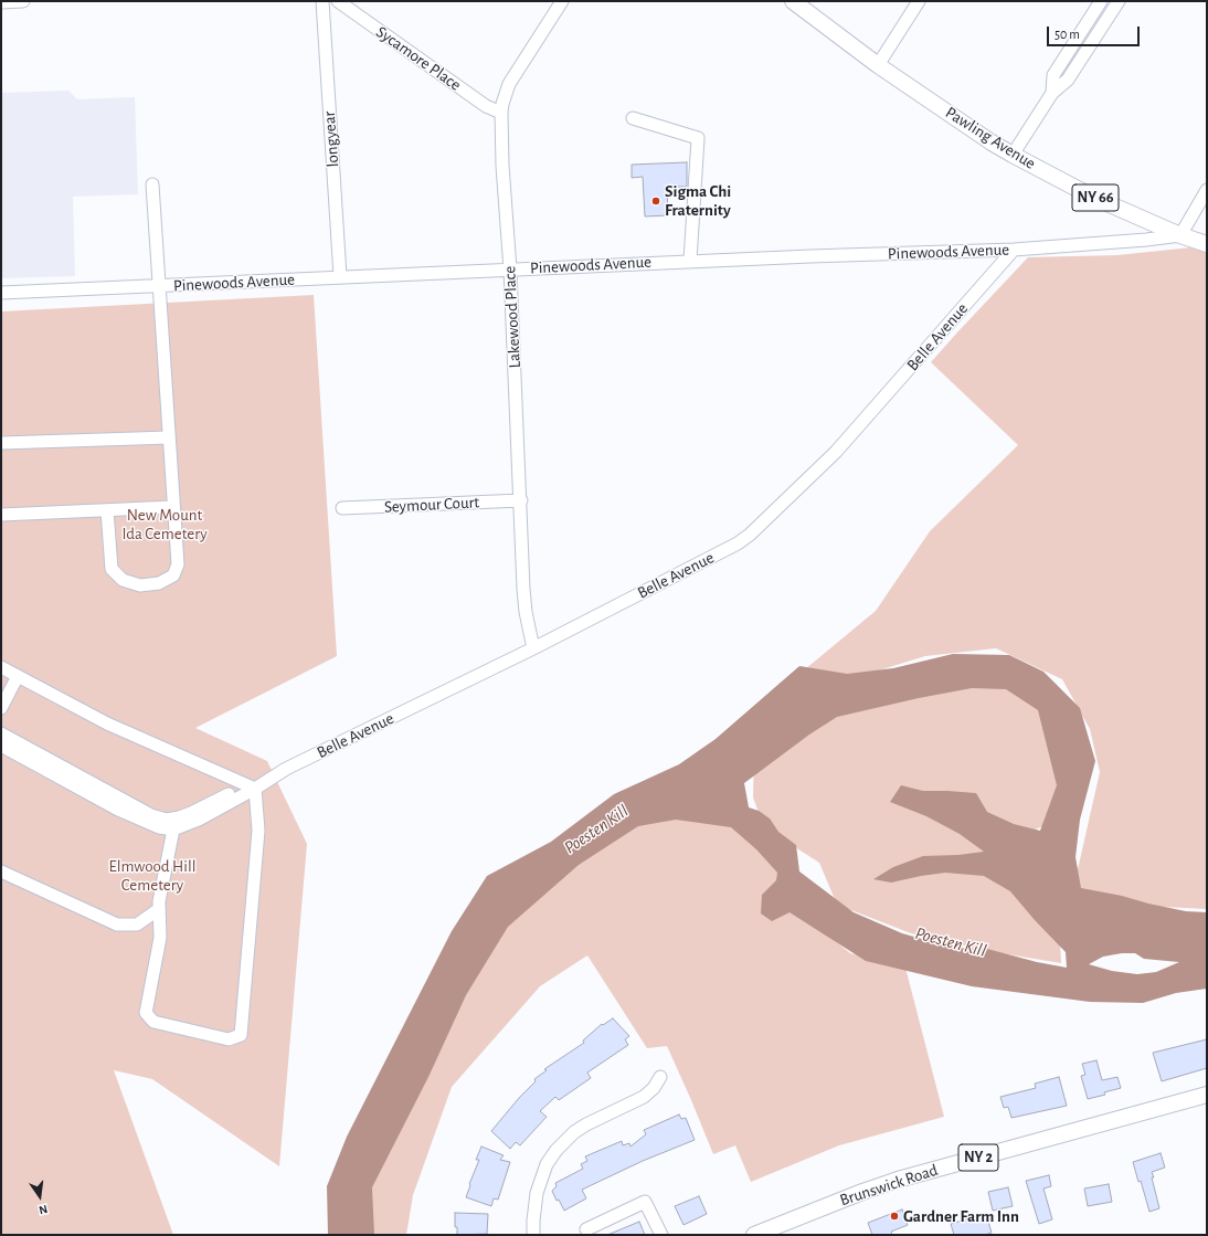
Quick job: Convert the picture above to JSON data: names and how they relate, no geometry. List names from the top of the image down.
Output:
{
  "streets": {
    "main road": [
      "Pawling Avenue",
      "NY 66",
      "NY 2",
      "Brunswick Road"
    ],
    "street": [
      "Sycamore Place",
      "longyear",
      "Pinewoods Avenue",
      "Lakewood Place",
      "Belle Avenue",
      "Seymour Court"
    ]
  },
  "crossings": [
    ["Sycamore Place", "Lakewood Place"],
    ["Pawling Avenue", "Pinewoods Avenue"],
    ["longyear", "Pinewoods Avenue"],
    ["Pinewoods Avenue", "Lakewood Place"],
    ["Pinewoods Avenue", "Belle Avenue"],
    ["Lakewood Place", "Belle Avenue"],
    ["Lakewood Place", "Seymour Court"]
  ],
  "water": ["Poesten Kill"],
  "parks": ["New Mount Ida Cemetery", "Elmwood Hill Cemetery"],
  "places": ["Sigma Chi Fraternity", "Gardner Farm Inn"],
  "scale_bar": "50 m",
  "north": "bottom"
}
